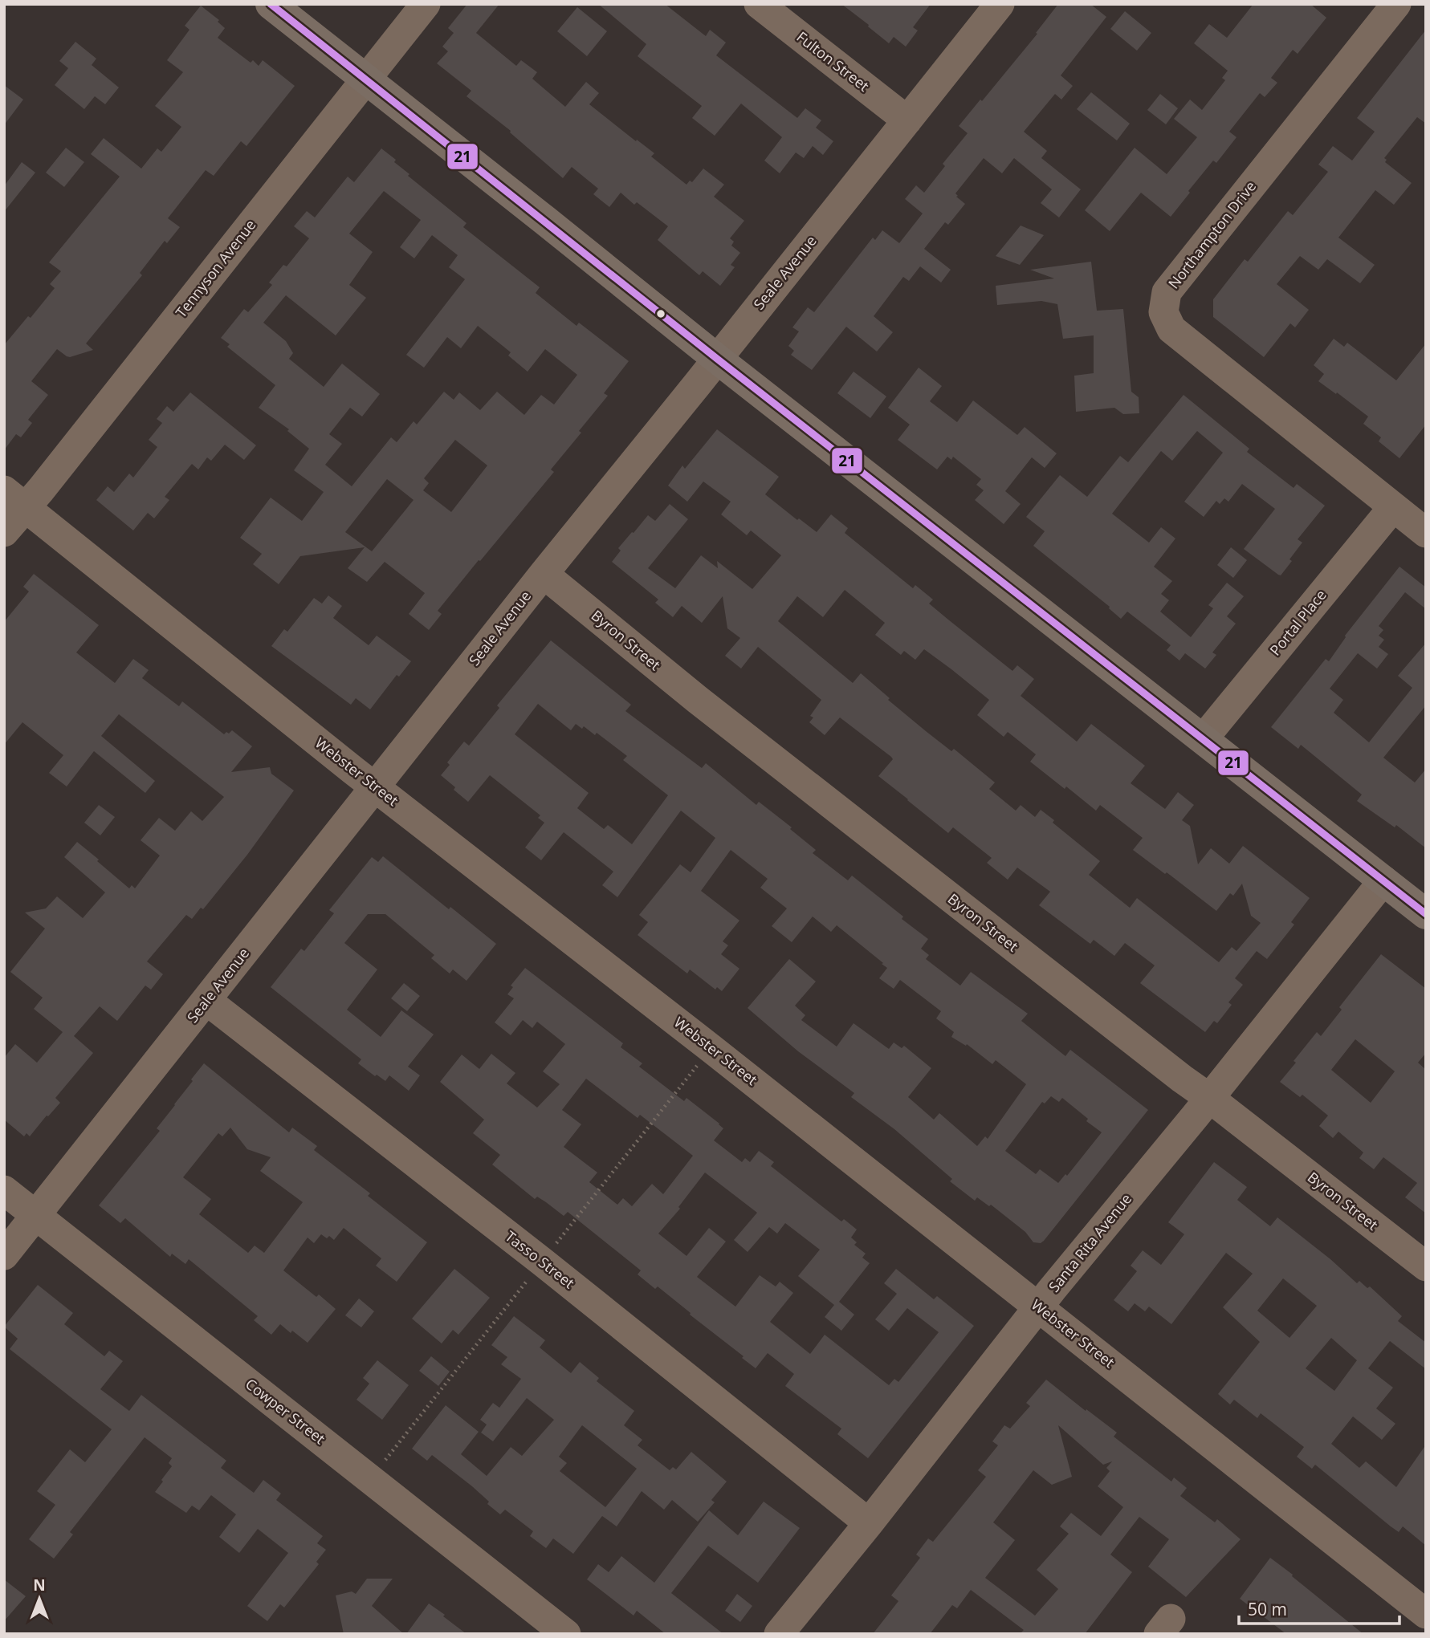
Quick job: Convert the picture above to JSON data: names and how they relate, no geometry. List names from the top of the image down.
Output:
{
  "streets": {
    "street": [
      "Fulton Street",
      "Northampton Drive",
      "Tennyson Avenue",
      "Seale Avenue",
      "Portal Place",
      "Byron Street",
      "Webster Street",
      "Santa Rita Avenue",
      "Tasso Street",
      "Cowper Street"
    ]
  },
  "crossings": [
    ["Fulton Street", "Seale Avenue"],
    ["Northampton Drive", "Portal Place"],
    ["Tennyson Avenue", "Webster Street"],
    ["Seale Avenue", "Byron Street"],
    ["Seale Avenue", "Webster Street"],
    ["Seale Avenue", "Tasso Street"],
    ["Seale Avenue", "Cowper Street"],
    ["Byron Street", "Santa Rita Avenue"],
    ["Webster Street", "Santa Rita Avenue"],
    ["Santa Rita Avenue", "Tasso Street"]
  ],
  "lines": ["transit line 21"],
  "scale_bar": "50 m",
  "north": "top"
}
